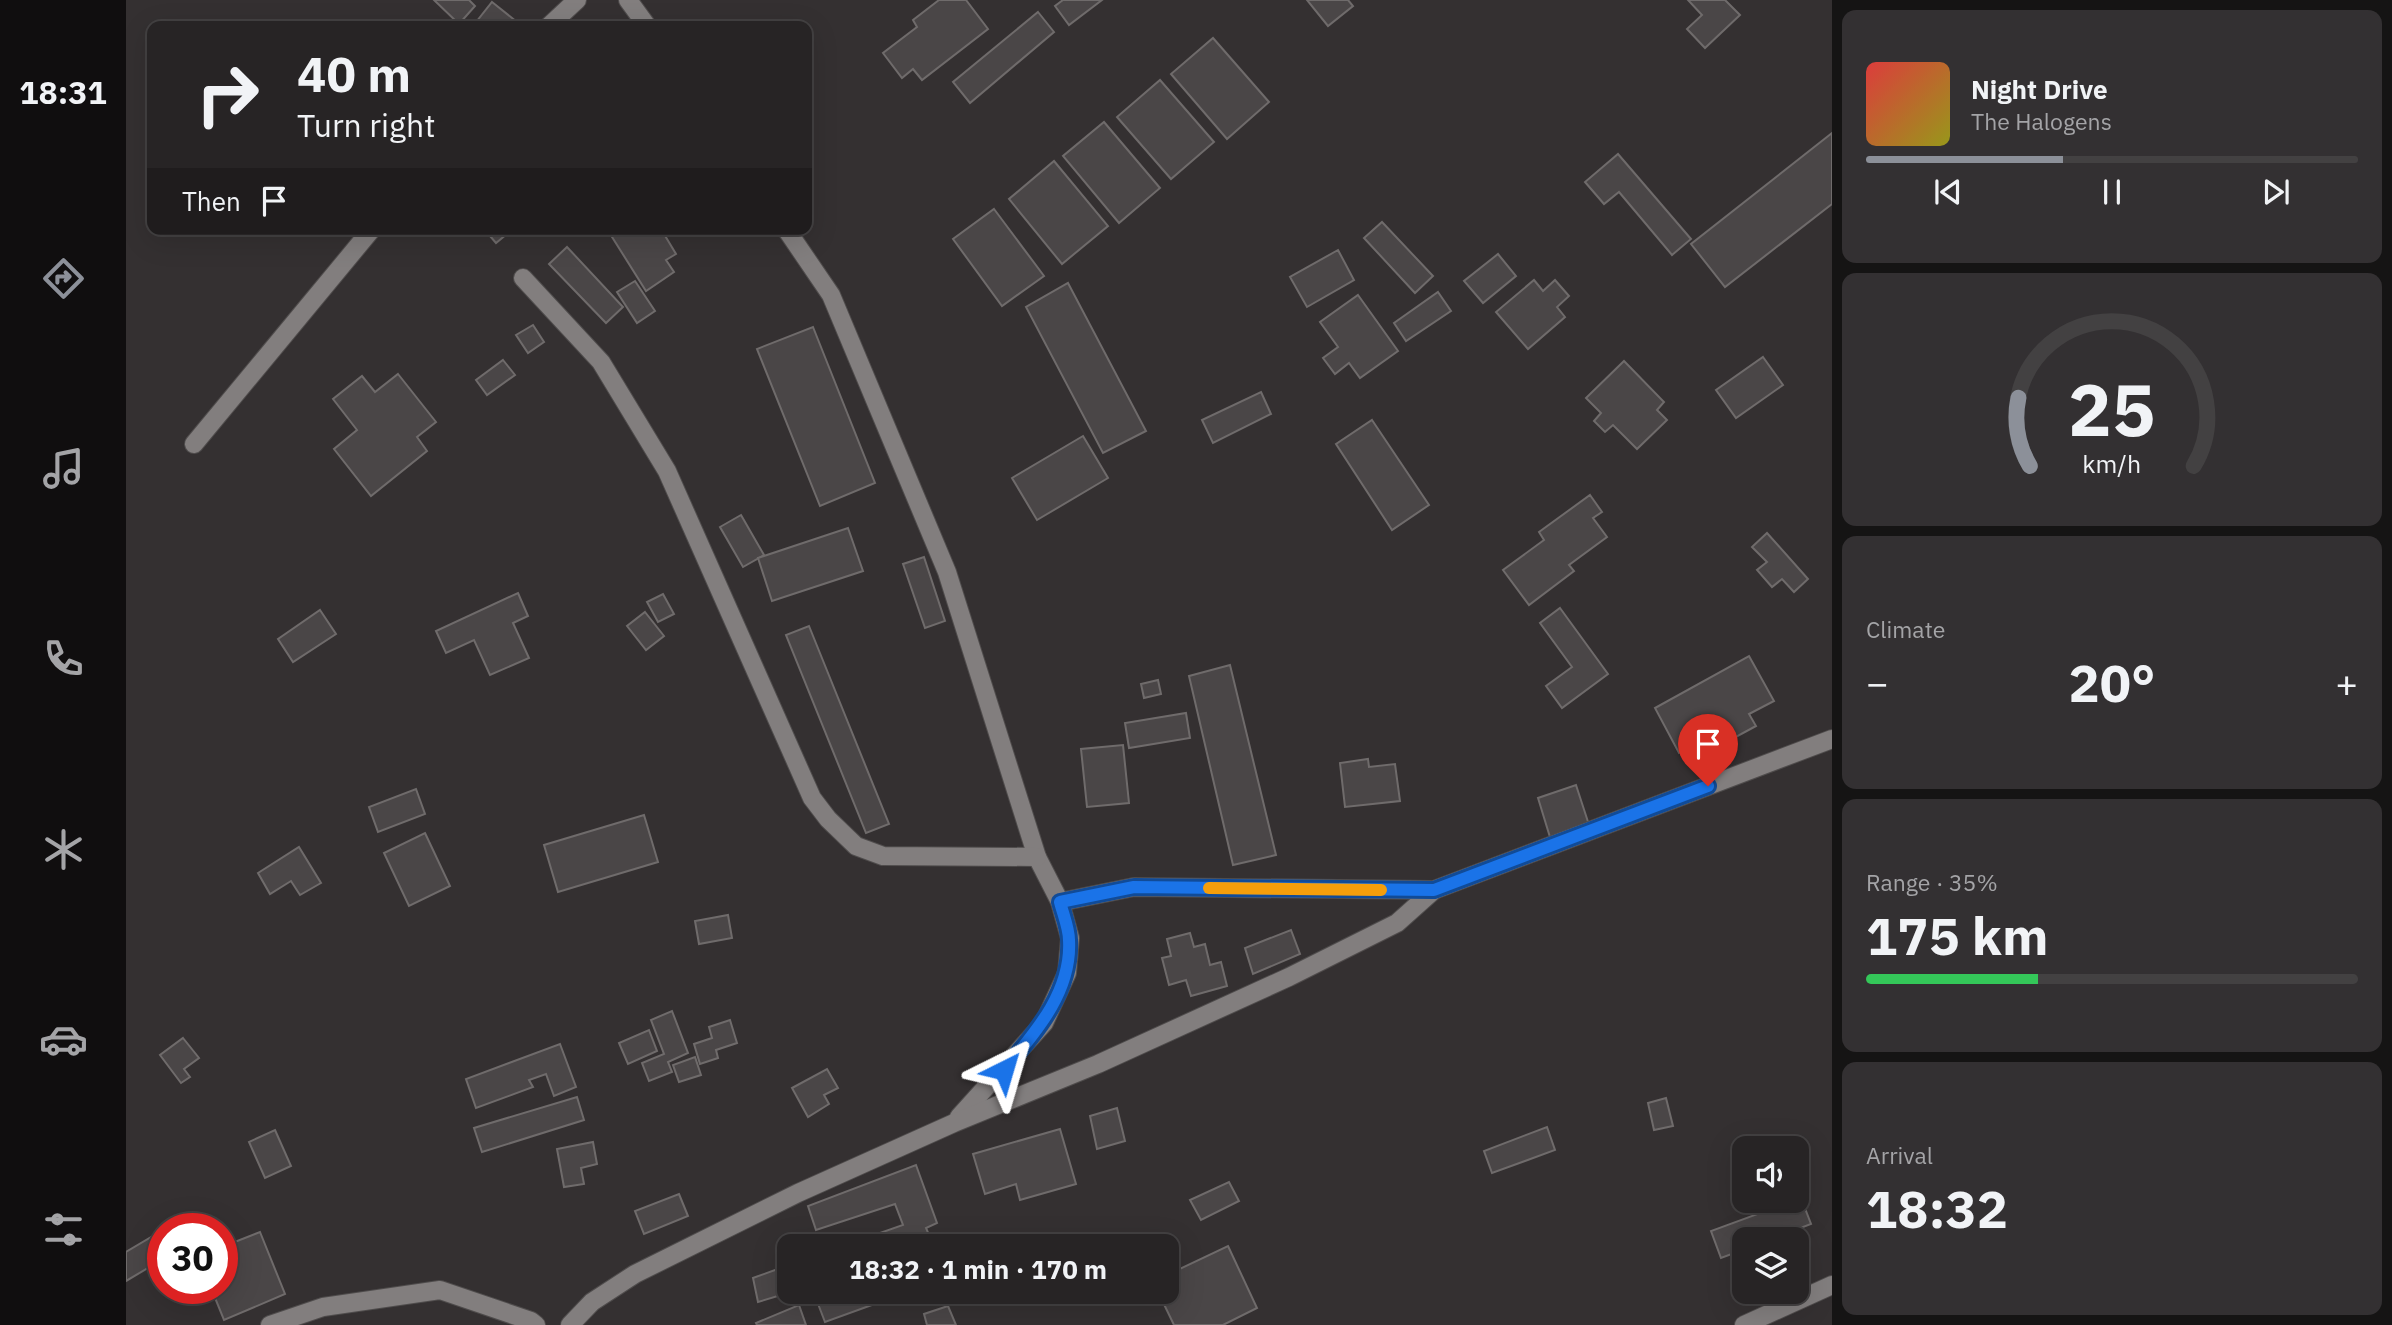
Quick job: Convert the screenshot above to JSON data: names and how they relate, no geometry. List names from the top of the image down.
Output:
{
  "page": {
    "tabs": "18:31",
    "turn": ["40 m", "Turn right"],
    "song": ["Night Drive", "The Halogens"],
    "then": "Then",
    "tile": [
      "Climate",
      ["Range · 35%", "175 km"],
      ["Arrival", "18:32"]
    ],
    "heat": ["−", "20°", "+"],
    "limit": "30",
    "trip": "18:32 · 1 min · 170 m",
    "gauge": ["25", "km/h"]
  }
}
